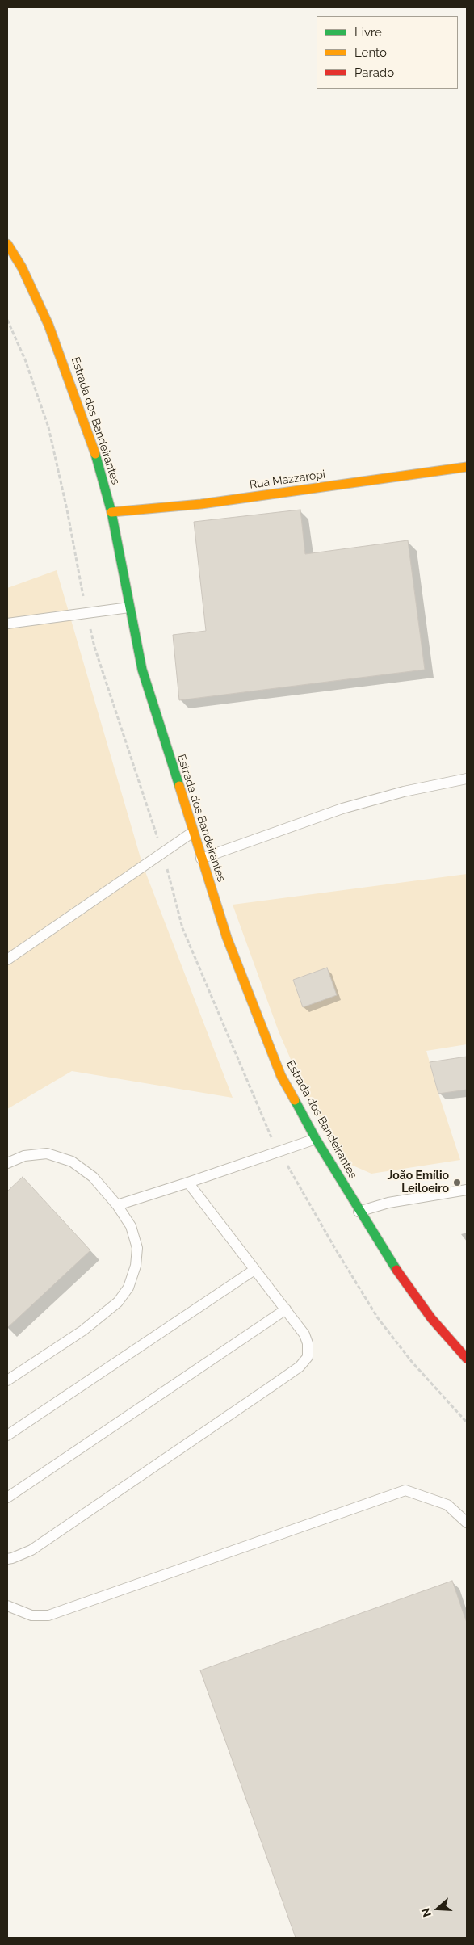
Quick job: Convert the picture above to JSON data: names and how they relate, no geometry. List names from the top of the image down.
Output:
{
  "streets": {
    "main road": ["Estrada dos Bandeirantes", "Rua Mazzaropi"]
  },
  "crossings": [
    ["Estrada dos Bandeirantes", "Rua Mazzaropi"]
  ],
  "places": ["João Emílio Leiloeiro"],
  "legend": ["Livre", "Lento", "Parado"],
  "north": "left"
}
